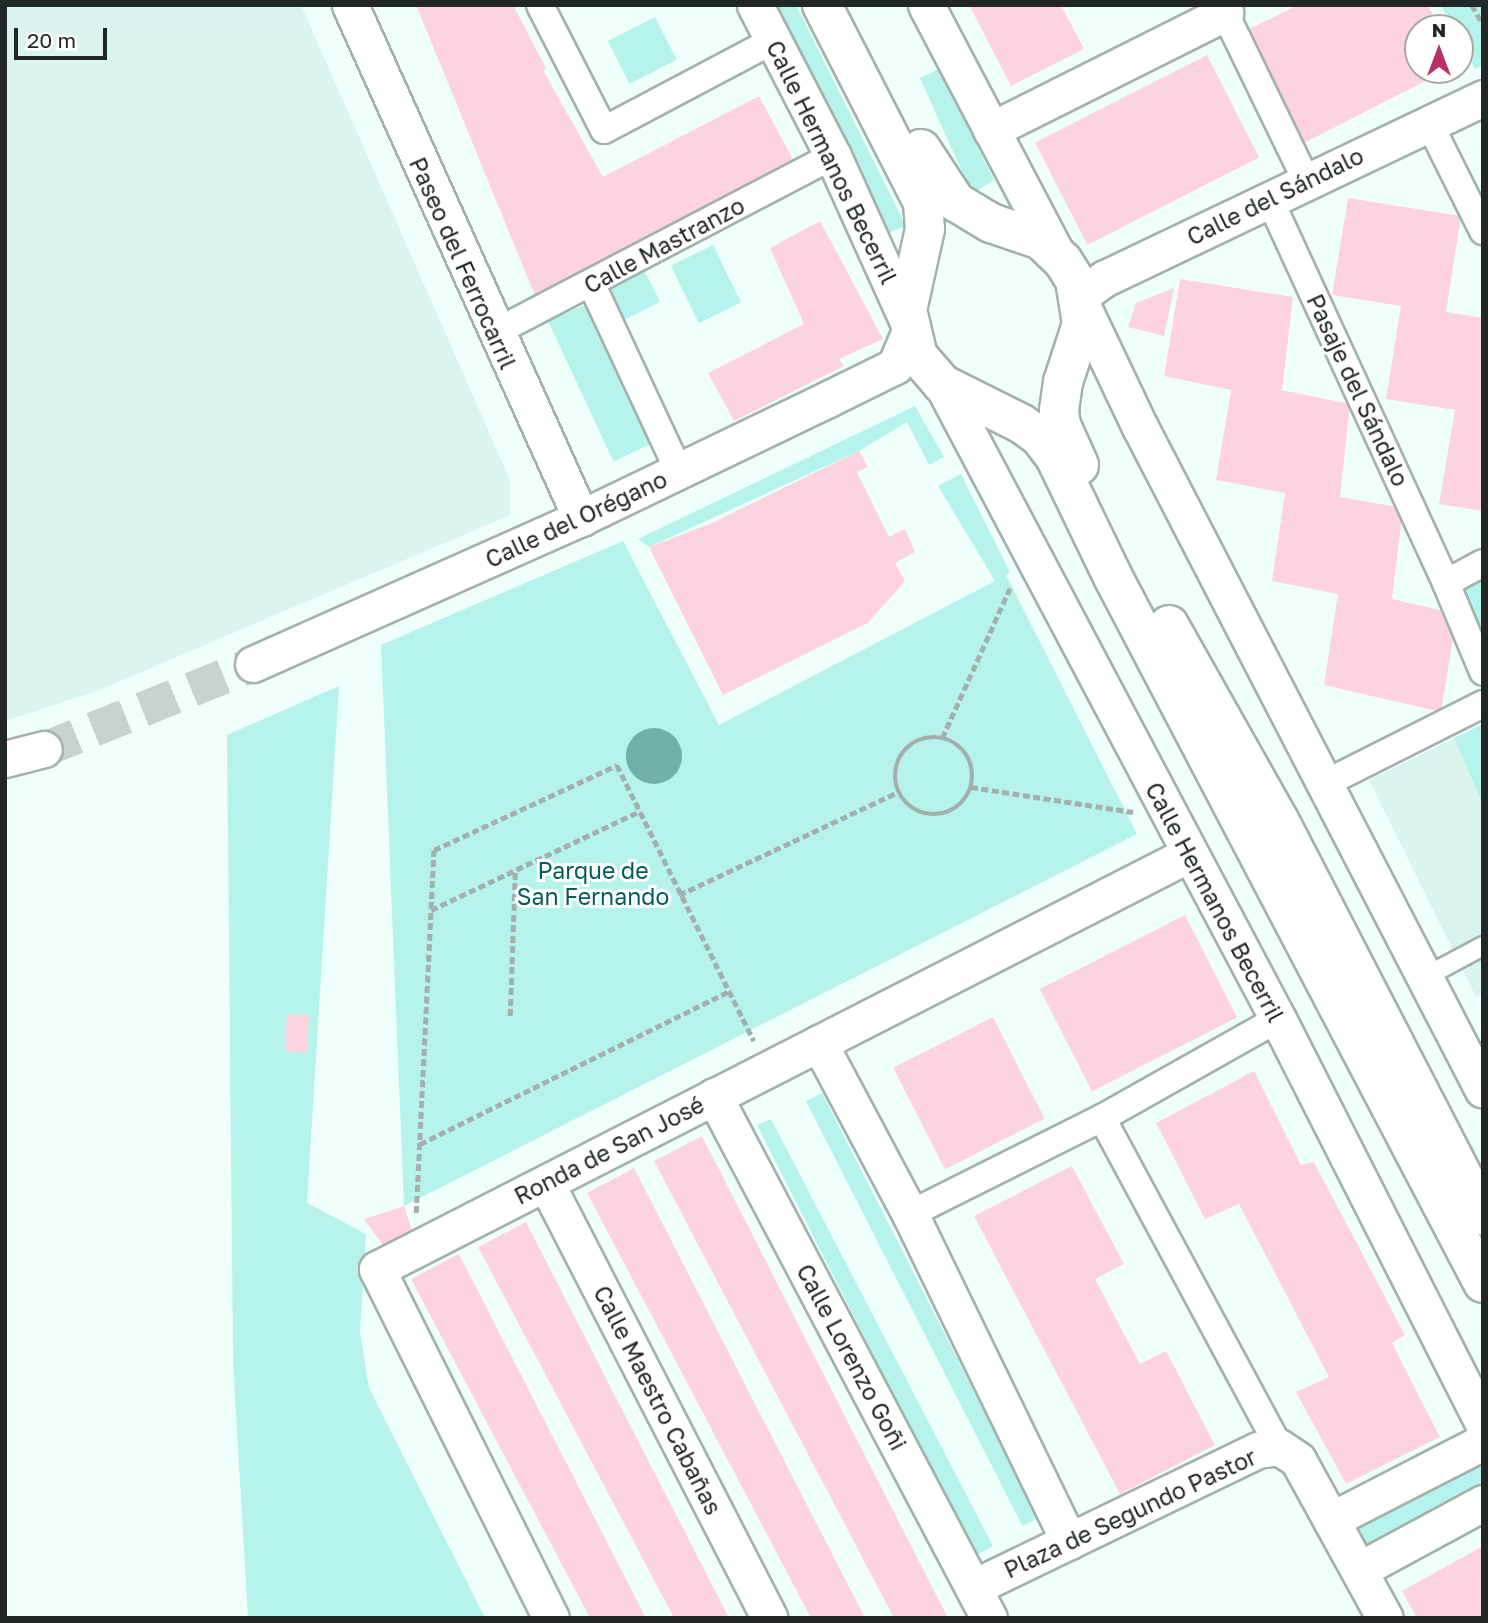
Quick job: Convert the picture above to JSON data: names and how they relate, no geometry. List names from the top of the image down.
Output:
{
  "streets": {
    "main road": ["Calle Hermanos Becerril"],
    "street": [
      "Calle del Sándalo",
      "Calle Mastranzo",
      "Paseo del Ferrocarril",
      "Pasaje del Sándalo",
      "Calle del Orégano",
      "Ronda de San José",
      "Calle Lorenzo Goñi",
      "Calle Maestro Cabañas",
      "Plaza de Segundo Pastor"
    ]
  },
  "crossings": [
    ["Calle Hermanos Becerril", "Calle del Sándalo"],
    ["Calle Hermanos Becerril", "Calle Mastranzo"],
    ["Calle Hermanos Becerril", "Calle del Orégano"],
    ["Calle Hermanos Becerril", "Ronda de San José"],
    ["Calle del Sándalo", "Pasaje del Sándalo"],
    ["Calle del Sándalo", "Calle del Orégano"],
    ["Calle Mastranzo", "Paseo del Ferrocarril"],
    ["Paseo del Ferrocarril", "Calle del Orégano"],
    ["Ronda de San José", "Calle Lorenzo Goñi"],
    ["Ronda de San José", "Calle Maestro Cabañas"],
    ["Calle Lorenzo Goñi", "Plaza de Segundo Pastor"]
  ],
  "parks": ["Parque de San Fernando"],
  "scale_bar": "20 m",
  "north": "top"
}
